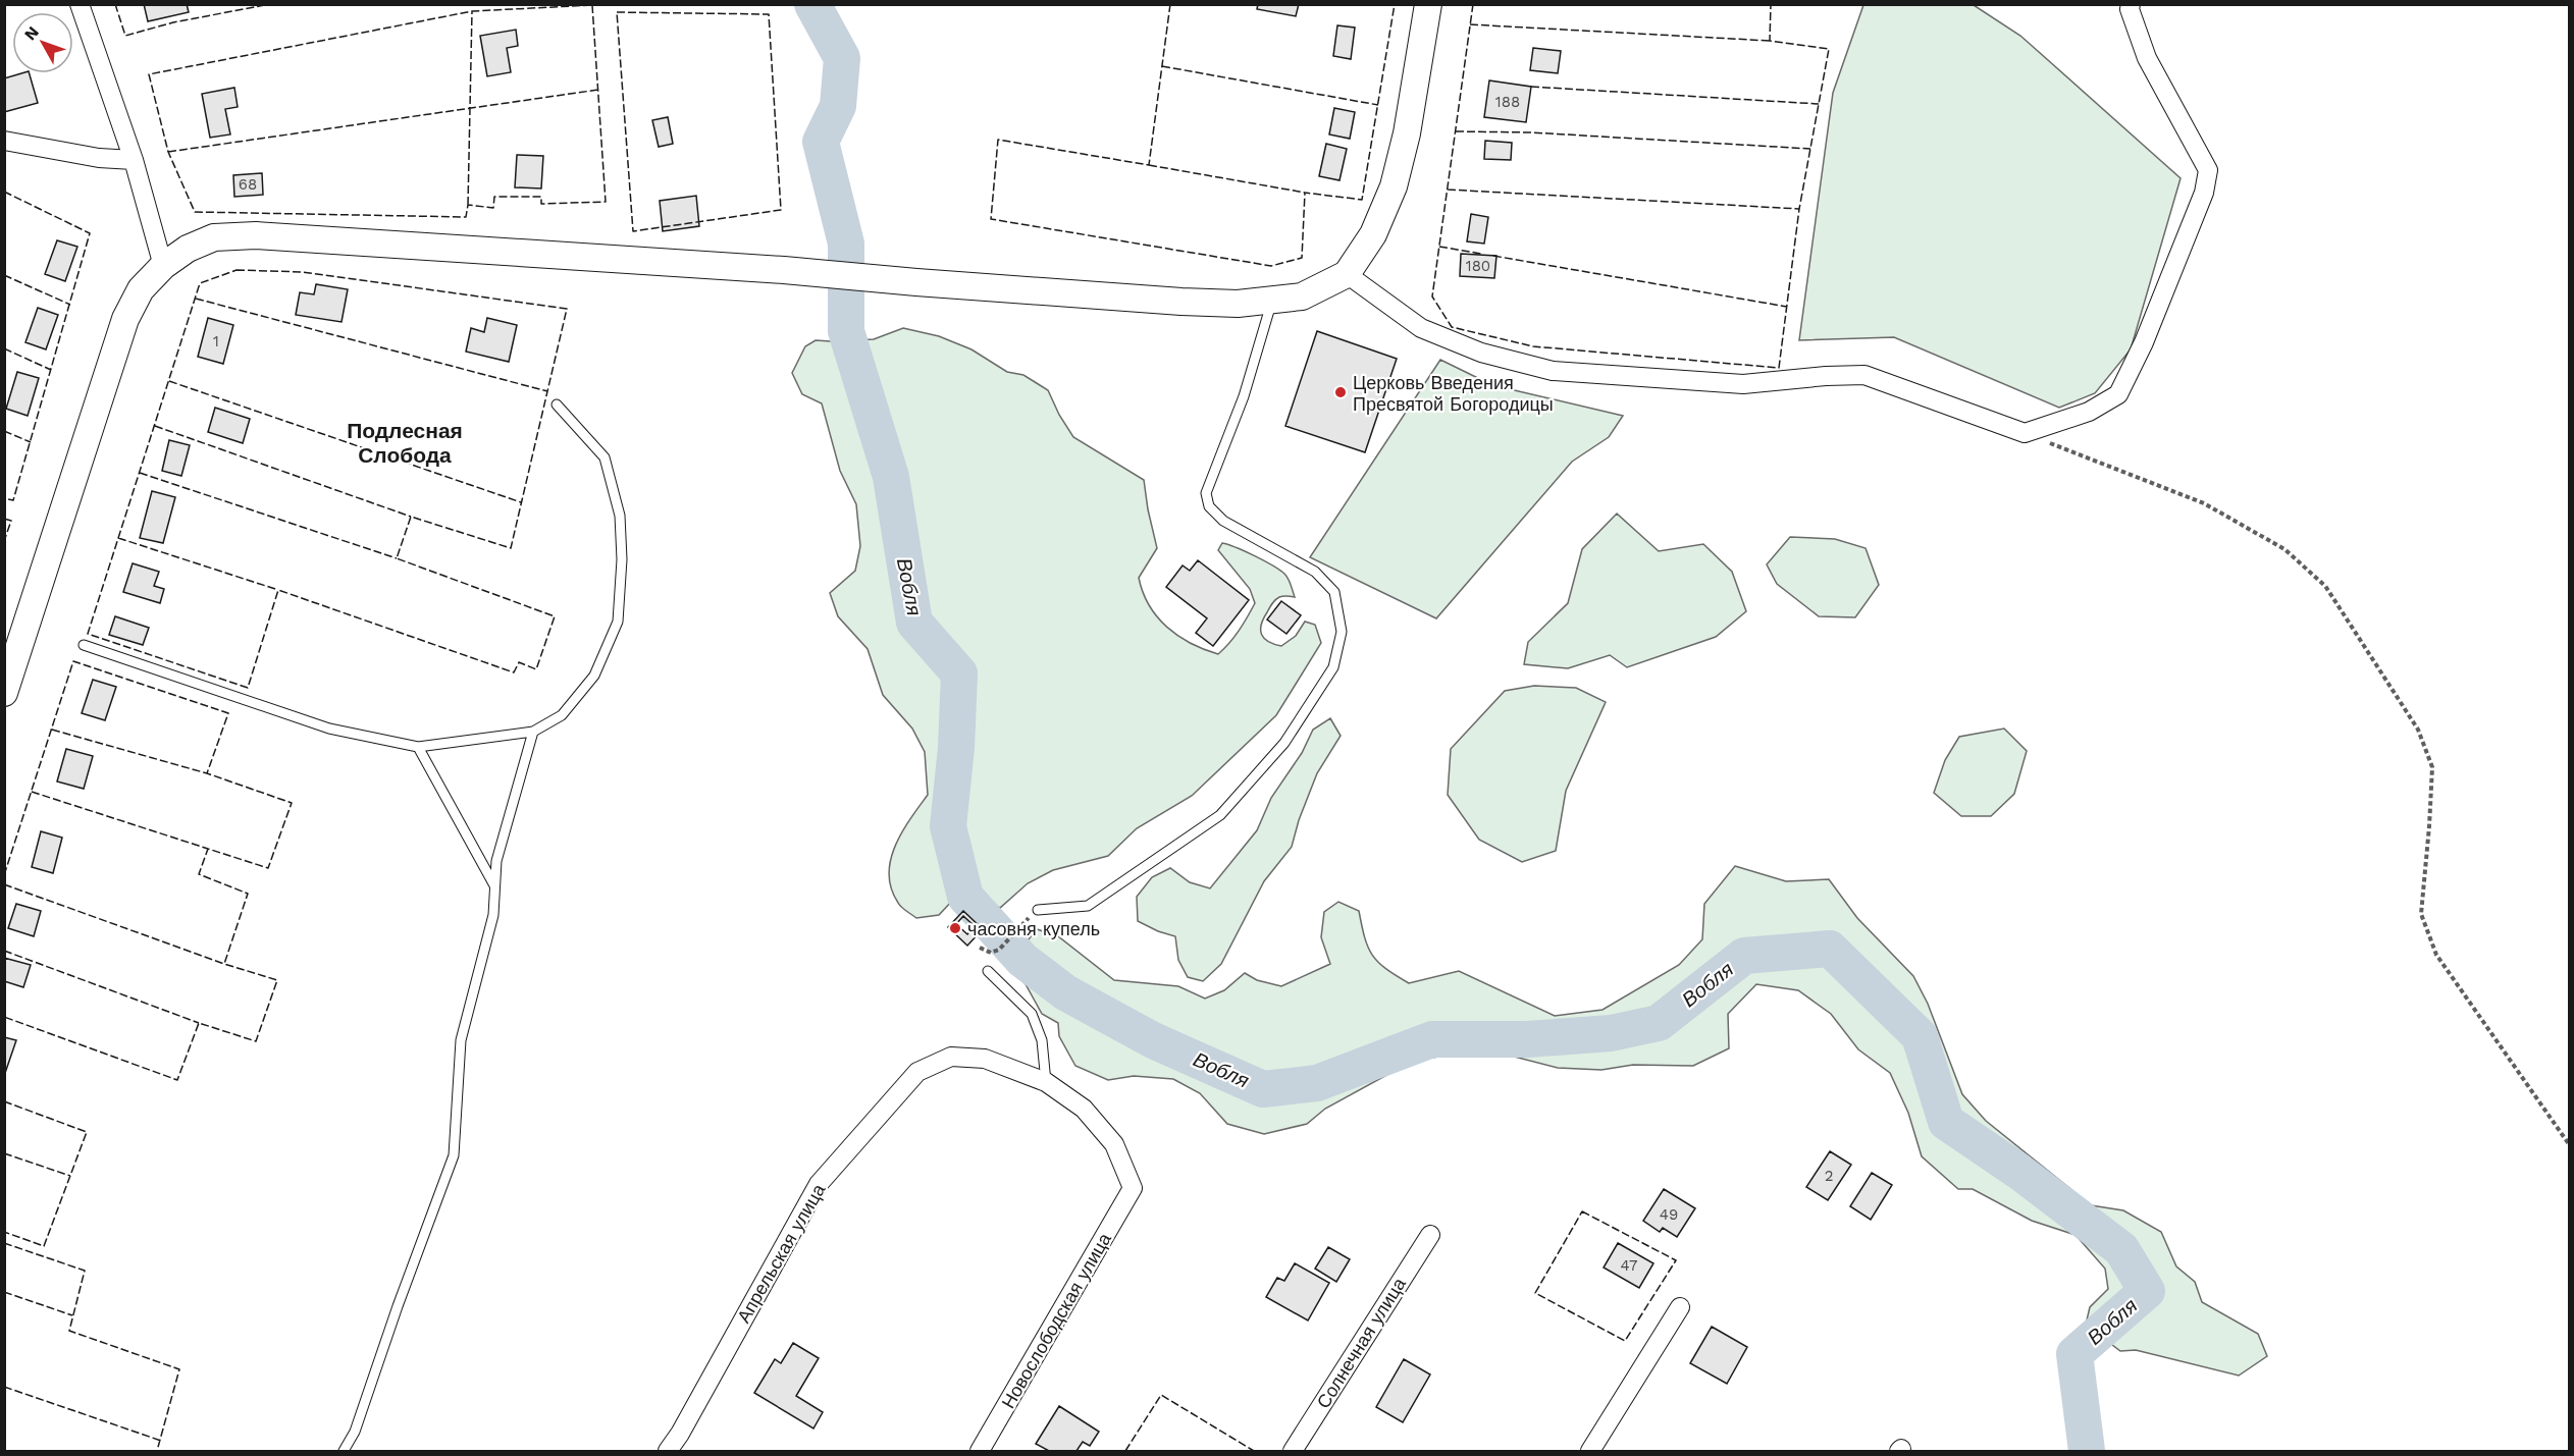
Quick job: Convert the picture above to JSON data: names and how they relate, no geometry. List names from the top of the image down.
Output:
{
  "streets": {
    "street": ["Апрельская улица", "Новослободская улица", "Солнечная улица"]
  },
  "crossings": [
    ["Апрельская улица", "Новослободская улица"]
  ],
  "districts": ["Подлесная Слобода"],
  "water": ["Вобля"],
  "places": ["Церковь Введения Пресвятой Богородицы", "часовня купель"],
  "house_numbers": [
    "188",
    "68",
    "180",
    "1",
    "2",
    "49",
    "47"
  ],
  "north": "top left"
}
